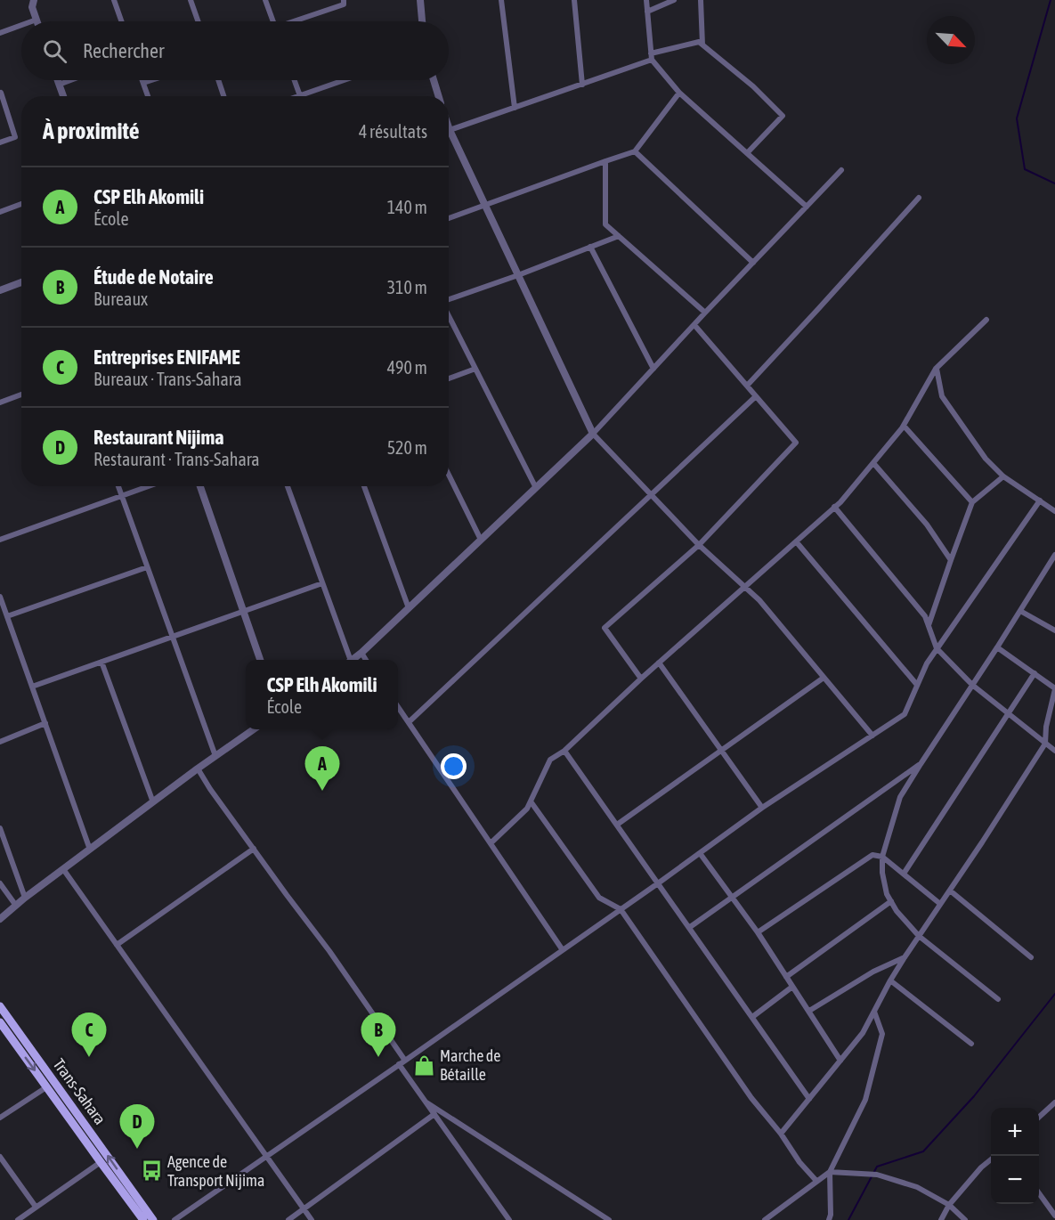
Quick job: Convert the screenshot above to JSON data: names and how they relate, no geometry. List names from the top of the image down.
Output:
{
  "streets": {
    "main road": ["Trans-Sahara"]
  },
  "places": {
    "shop": ["Marche de Bétaille"],
    "bus stop": ["Agence de Transport Nijima"]
  },
  "north": "bottom right",
  "page": {
    "search": "Rechercher",
    "heading": ["À proximité", "4 résultats"],
    "list": [
      {
        "mark": "A",
        "name": "CSP Elh Akomili",
        "note": "École",
        "value": "140 m"
      },
      {
        "mark": "B",
        "name": "Étude de Notaire",
        "note": "Bureaux",
        "value": "310 m"
      },
      {
        "mark": "C",
        "name": "Entreprises ENIFAME",
        "note": "Bureaux · Trans-Sahara",
        "value": "490 m"
      },
      {
        "mark": "D",
        "name": "Restaurant Nijima",
        "note": "Restaurant · Trans-Sahara",
        "value": "520 m"
      }
    ],
    "popup": ["CSP Elh Akomili", "École"],
    "pins": [
      "A",
      "B",
      "C",
      "D"
    ],
    "map_buttons": ["+", "−"]
  }
}
